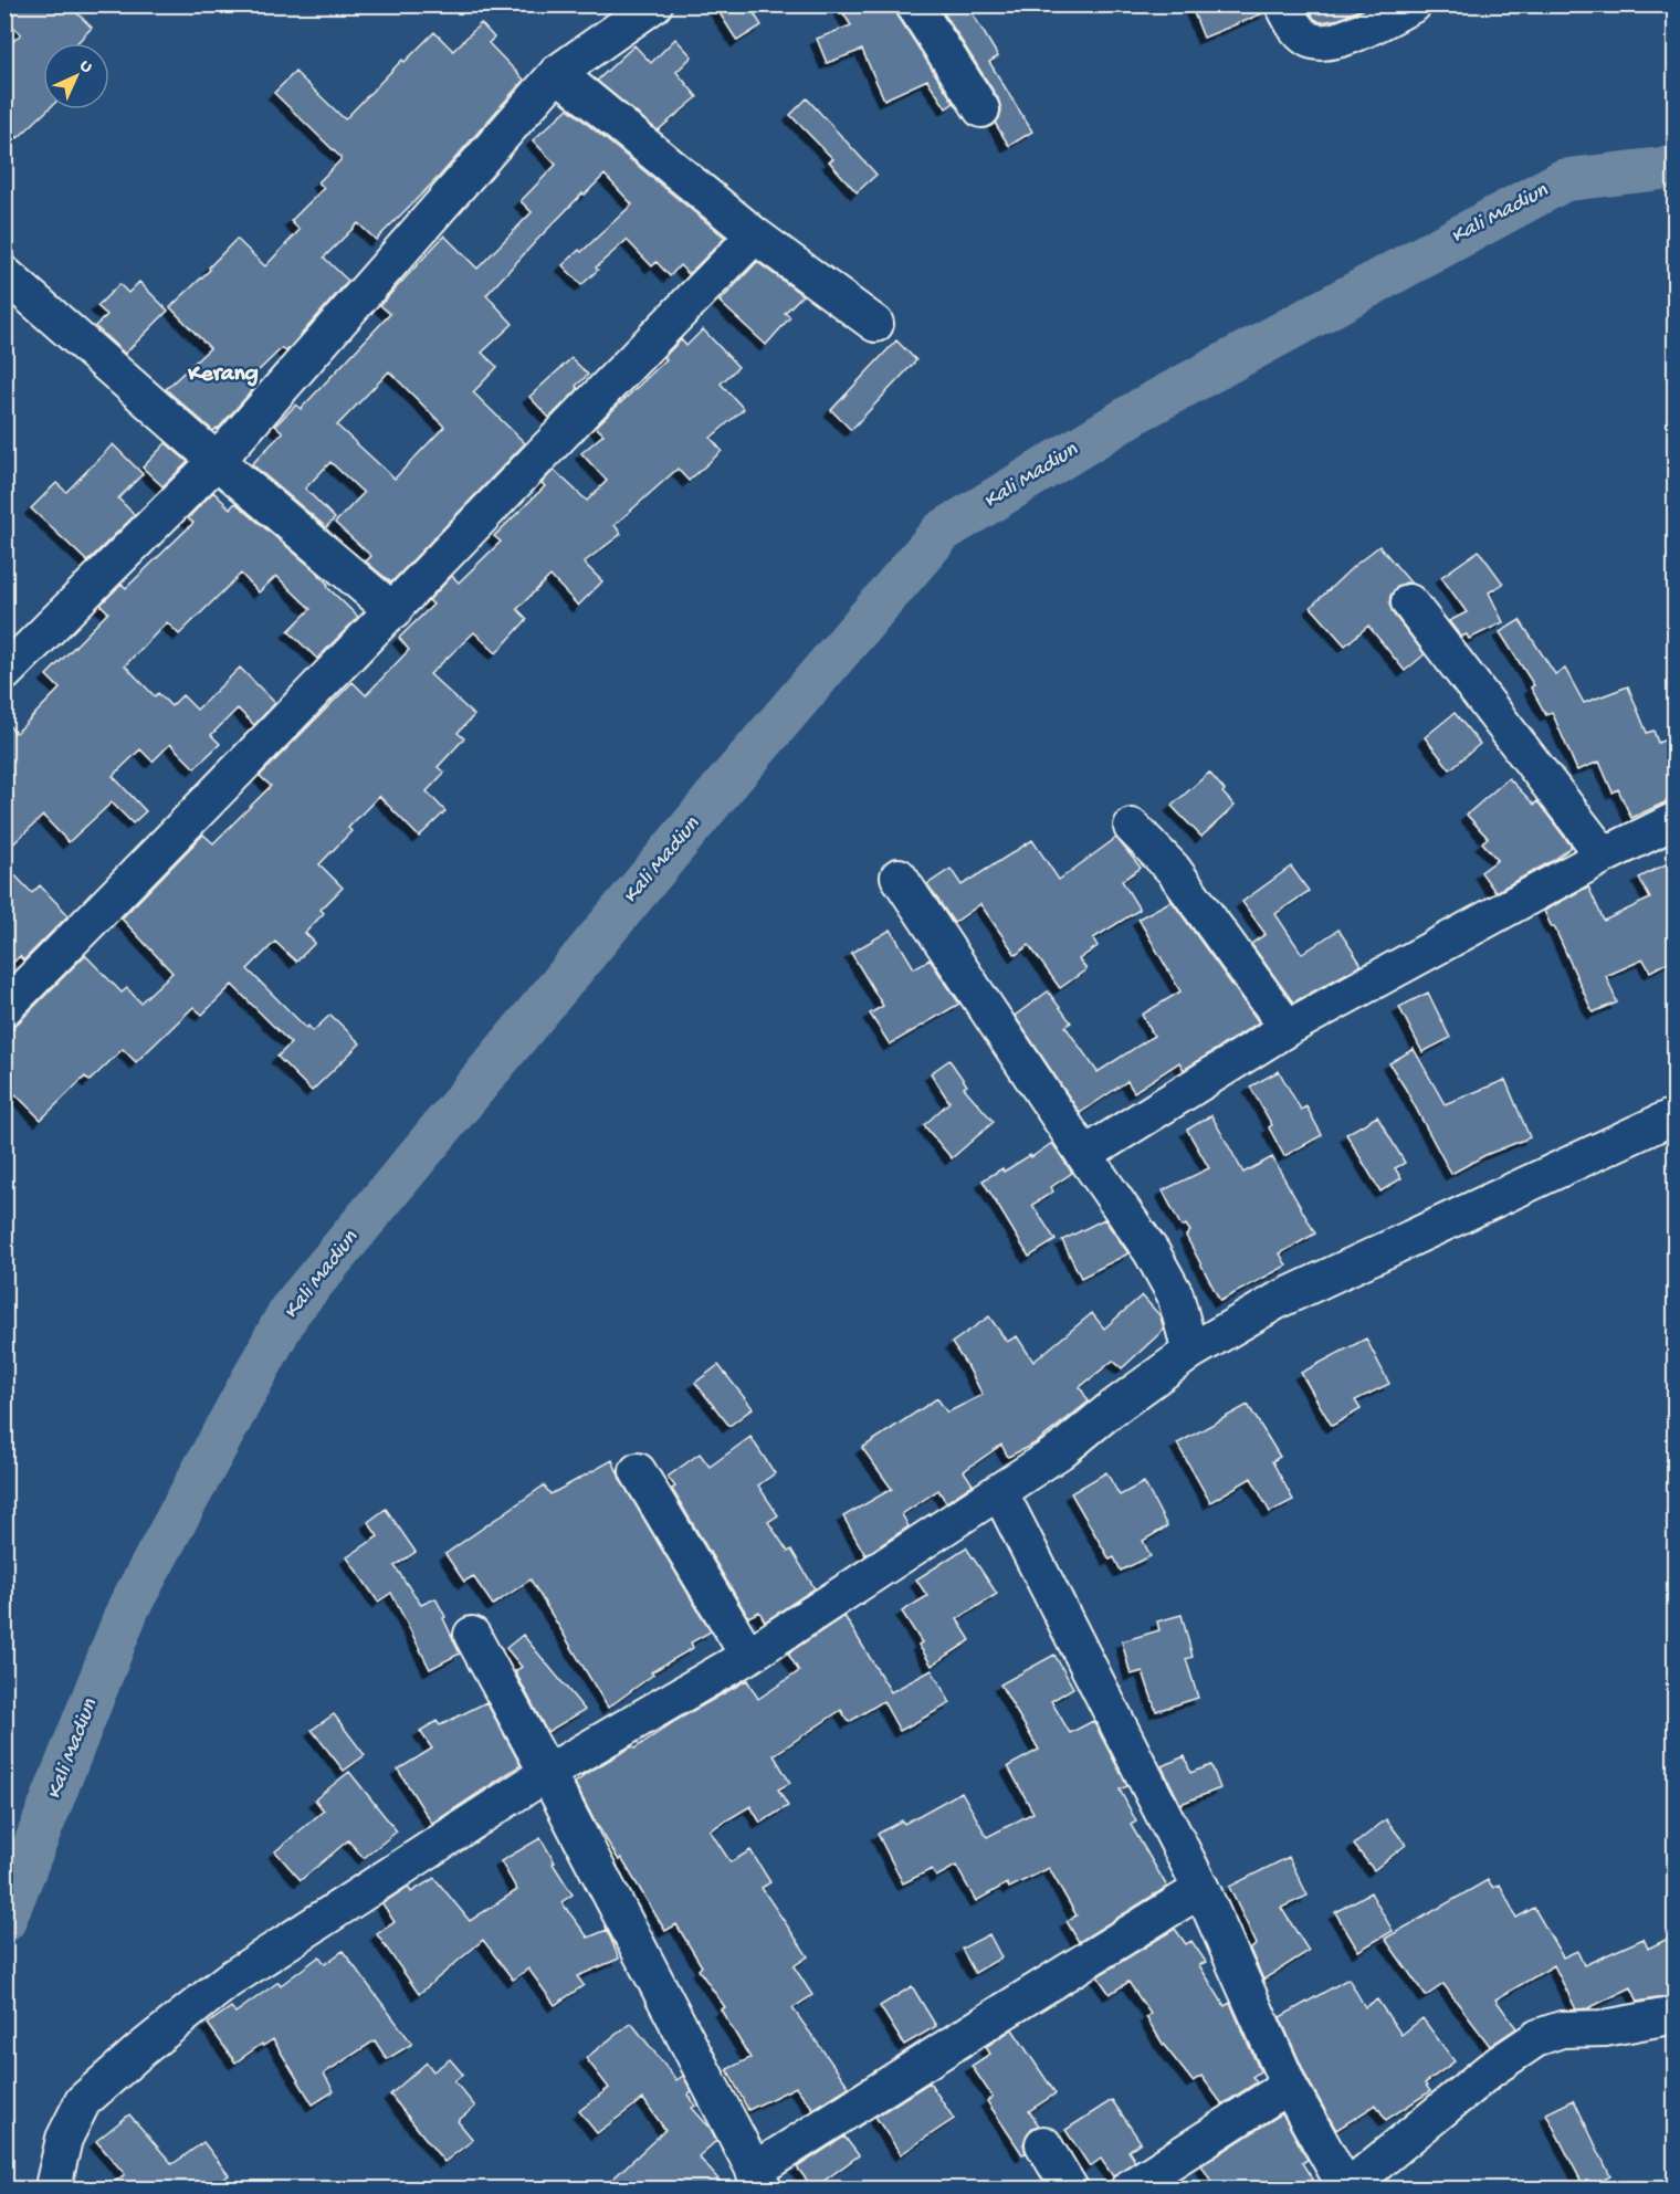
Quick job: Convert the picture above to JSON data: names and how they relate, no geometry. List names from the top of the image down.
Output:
{
  "districts": ["Kerang"],
  "water": ["Kali Madiun"],
  "north": "top right"
}
